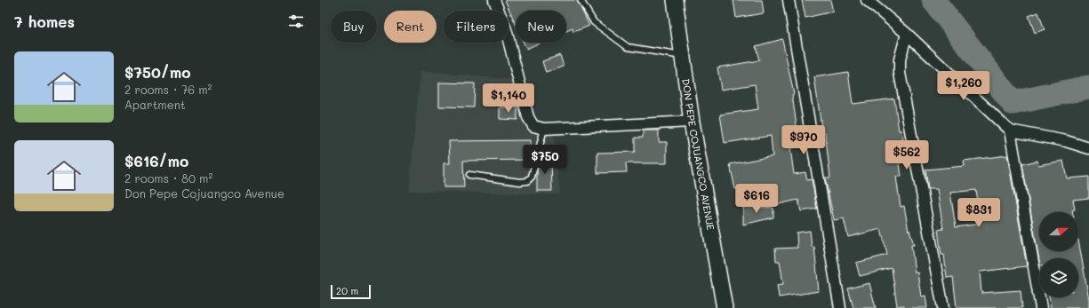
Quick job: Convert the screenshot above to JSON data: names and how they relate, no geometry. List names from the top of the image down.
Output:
{
  "streets": {
    "street": ["DON PEPE COJUANGCO AVENUE"]
  },
  "scale_bar": "20 m",
  "north": "right",
  "page": {
    "heading": "7 homes",
    "chip": [
      "Buy",
      "Rent",
      "Filters",
      "New"
    ],
    "list": [
      {
        "name": "$750/mo",
        "note": "2 rooms · 76 m² · Apartment"
      },
      {
        "name": "$616/mo",
        "note": "2 rooms · 80 m² · Don Pepe Cojuangco Avenue"
      }
    ],
    "price": [
      "$1,260",
      "$1,140",
      "$970",
      "$562",
      "$750",
      "$616",
      "$831"
    ],
    "scale": "20 m"
  }
}
